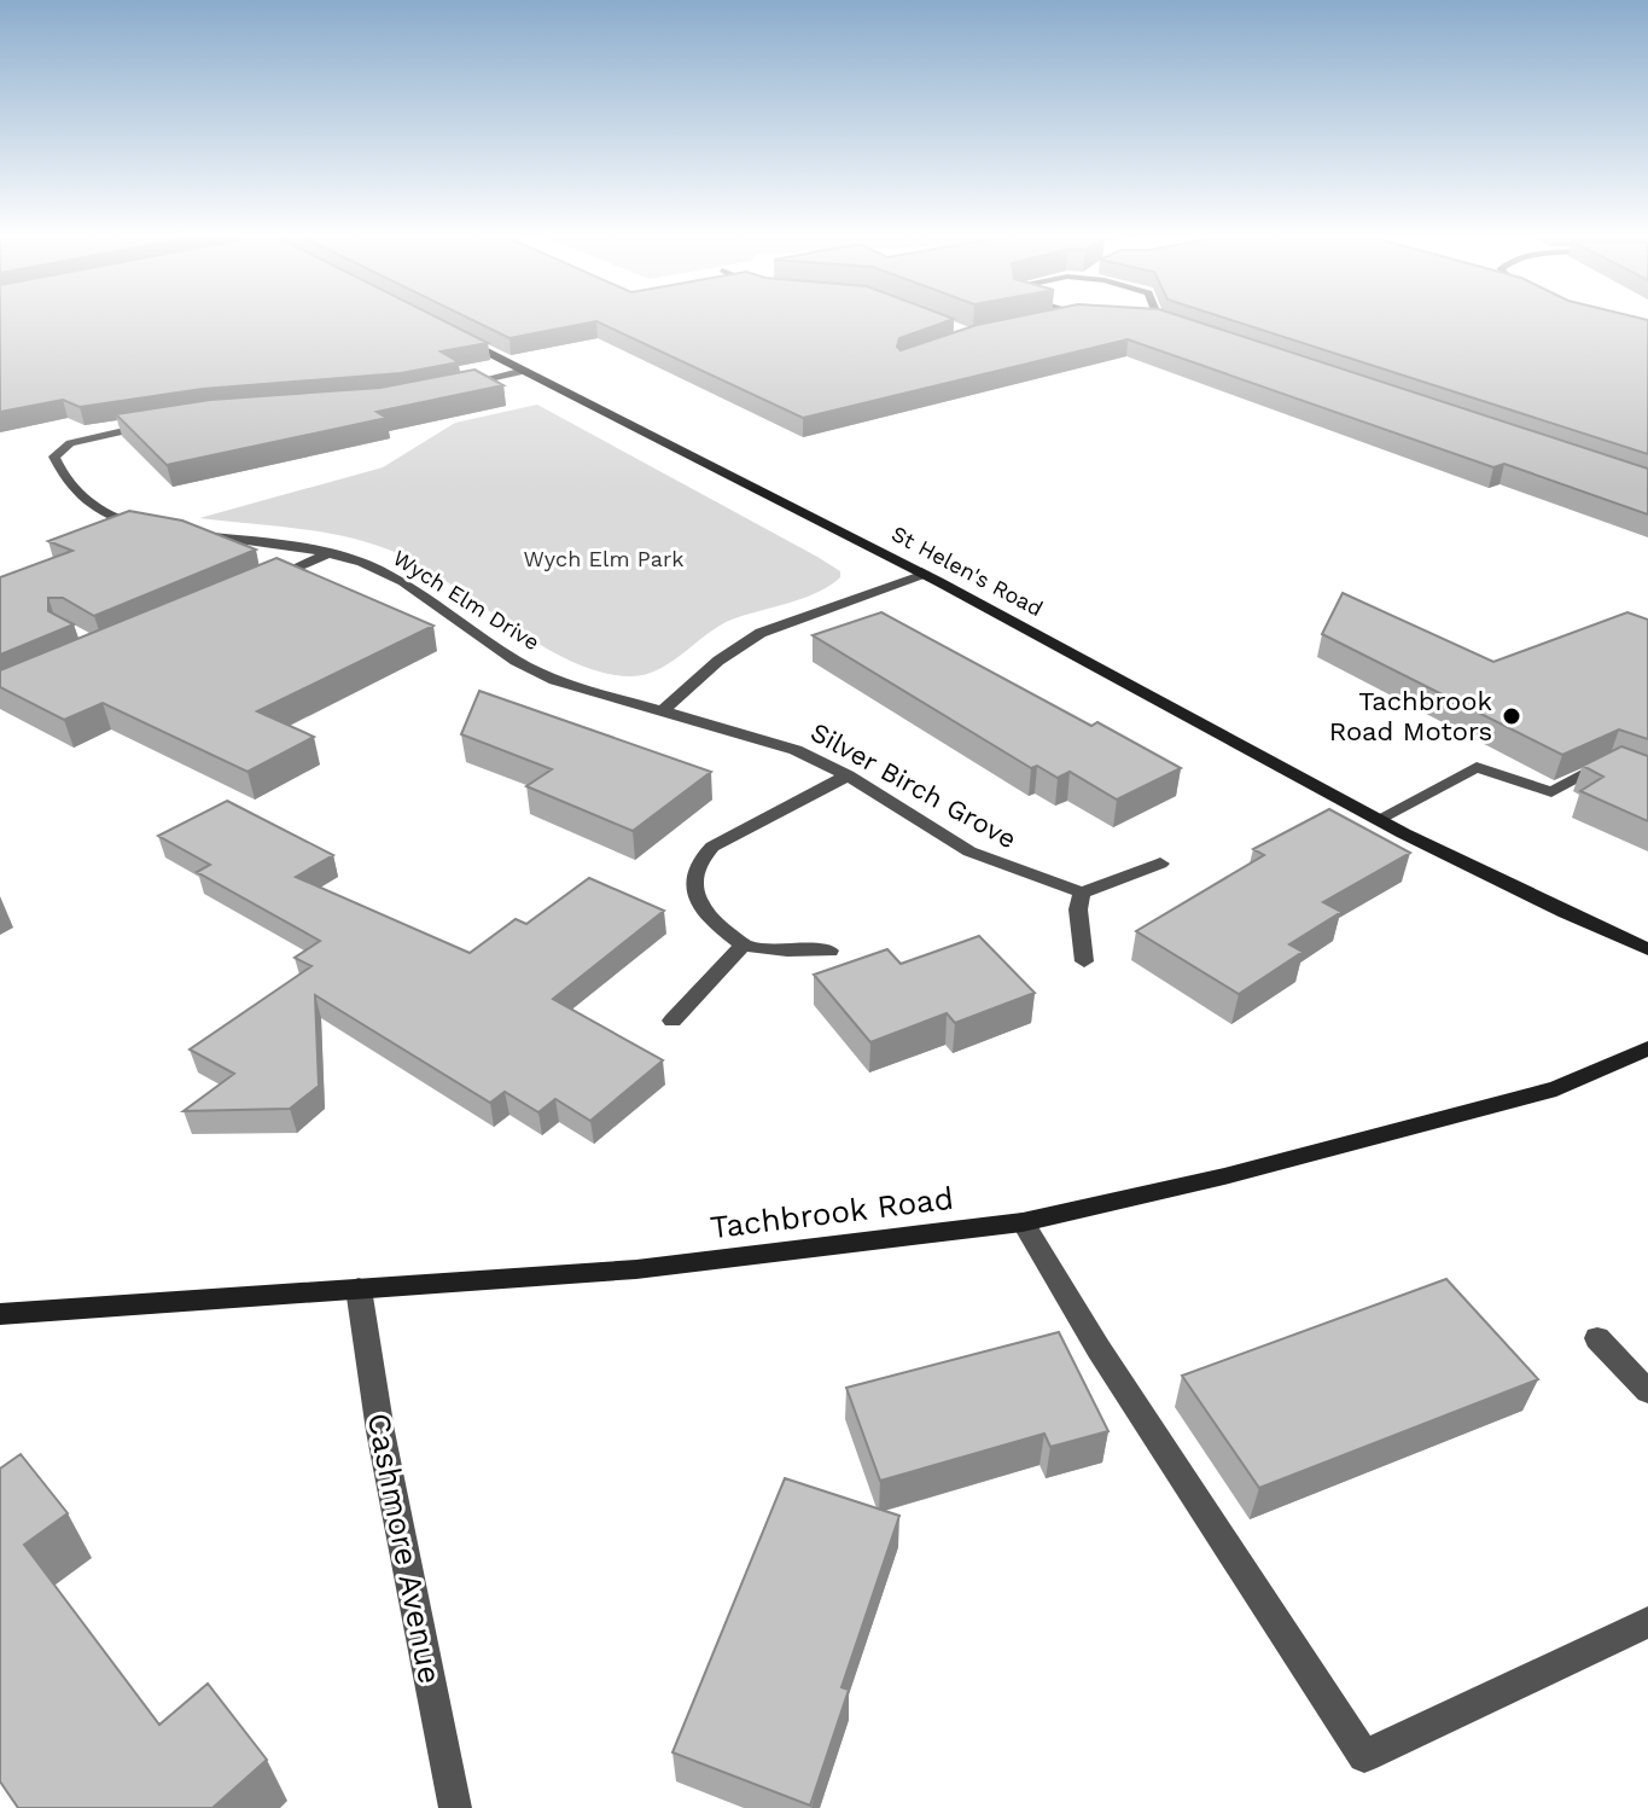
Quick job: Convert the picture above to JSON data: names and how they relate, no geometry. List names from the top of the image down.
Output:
{
  "streets": {
    "street": [
      "St Helen's Road",
      "Wych Elm Drive",
      "Silver Birch Grove",
      "Tachbrook Road",
      "Cashmore Avenue"
    ]
  },
  "crossings": [
    ["Wych Elm Drive", "Silver Birch Grove"],
    ["Tachbrook Road", "Cashmore Avenue"]
  ],
  "parks": ["Wych Elm Park"],
  "places": ["Tachbrook Road Motors"]
}
